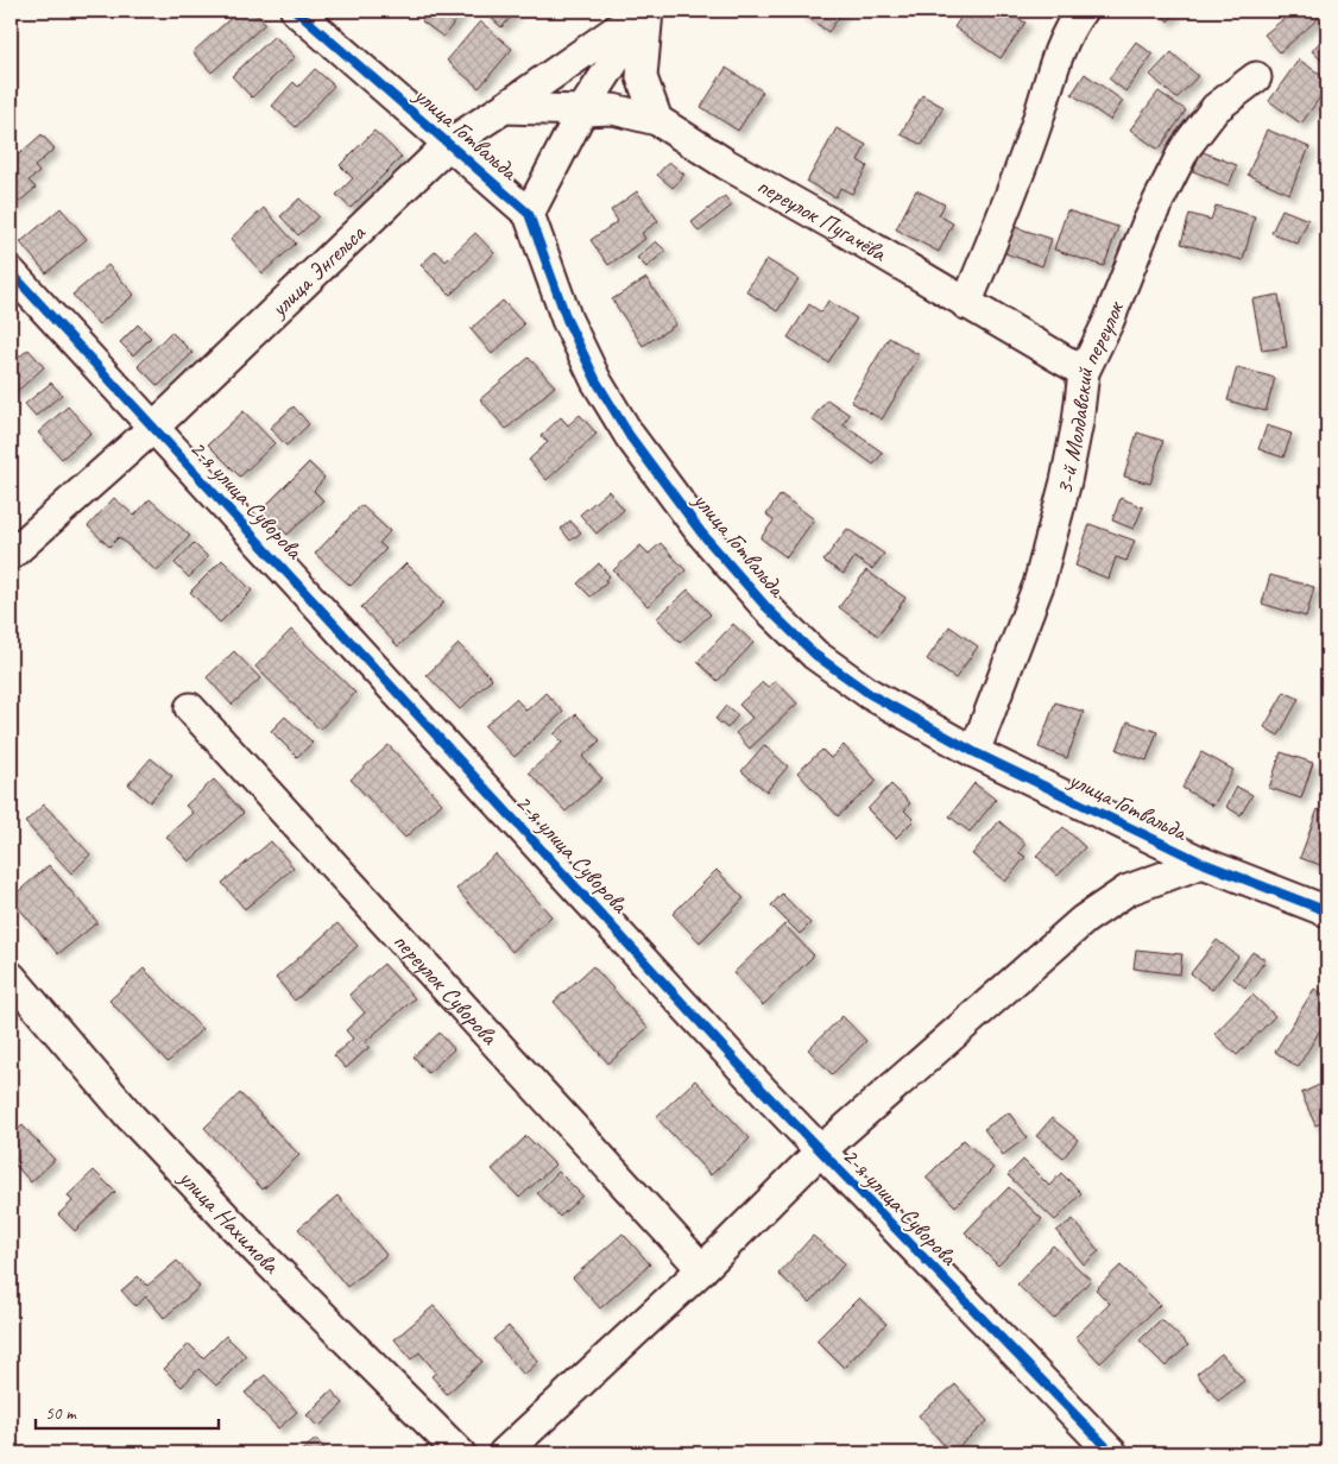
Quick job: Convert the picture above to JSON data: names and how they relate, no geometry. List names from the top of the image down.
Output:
{
  "streets": {
    "street": [
      "улица Готвальда",
      "переулок Пугачёва",
      "улица Энгельса",
      "3-й Молдавский переулок",
      "2-я улица Суворова",
      "переулок Суворова",
      "улица Нахимова"
    ]
  },
  "crossings": [
    ["улица Готвальда", "улица Энгельса"],
    ["улица Готвальда", "3-й Молдавский переулок"],
    ["переулок Пугачёва", "улица Энгельса"],
    ["переулок Пугачёва", "3-й Молдавский переулок"],
    ["улица Энгельса", "2-я улица Суворова"]
  ],
  "scale_bar": "50 m"
}
